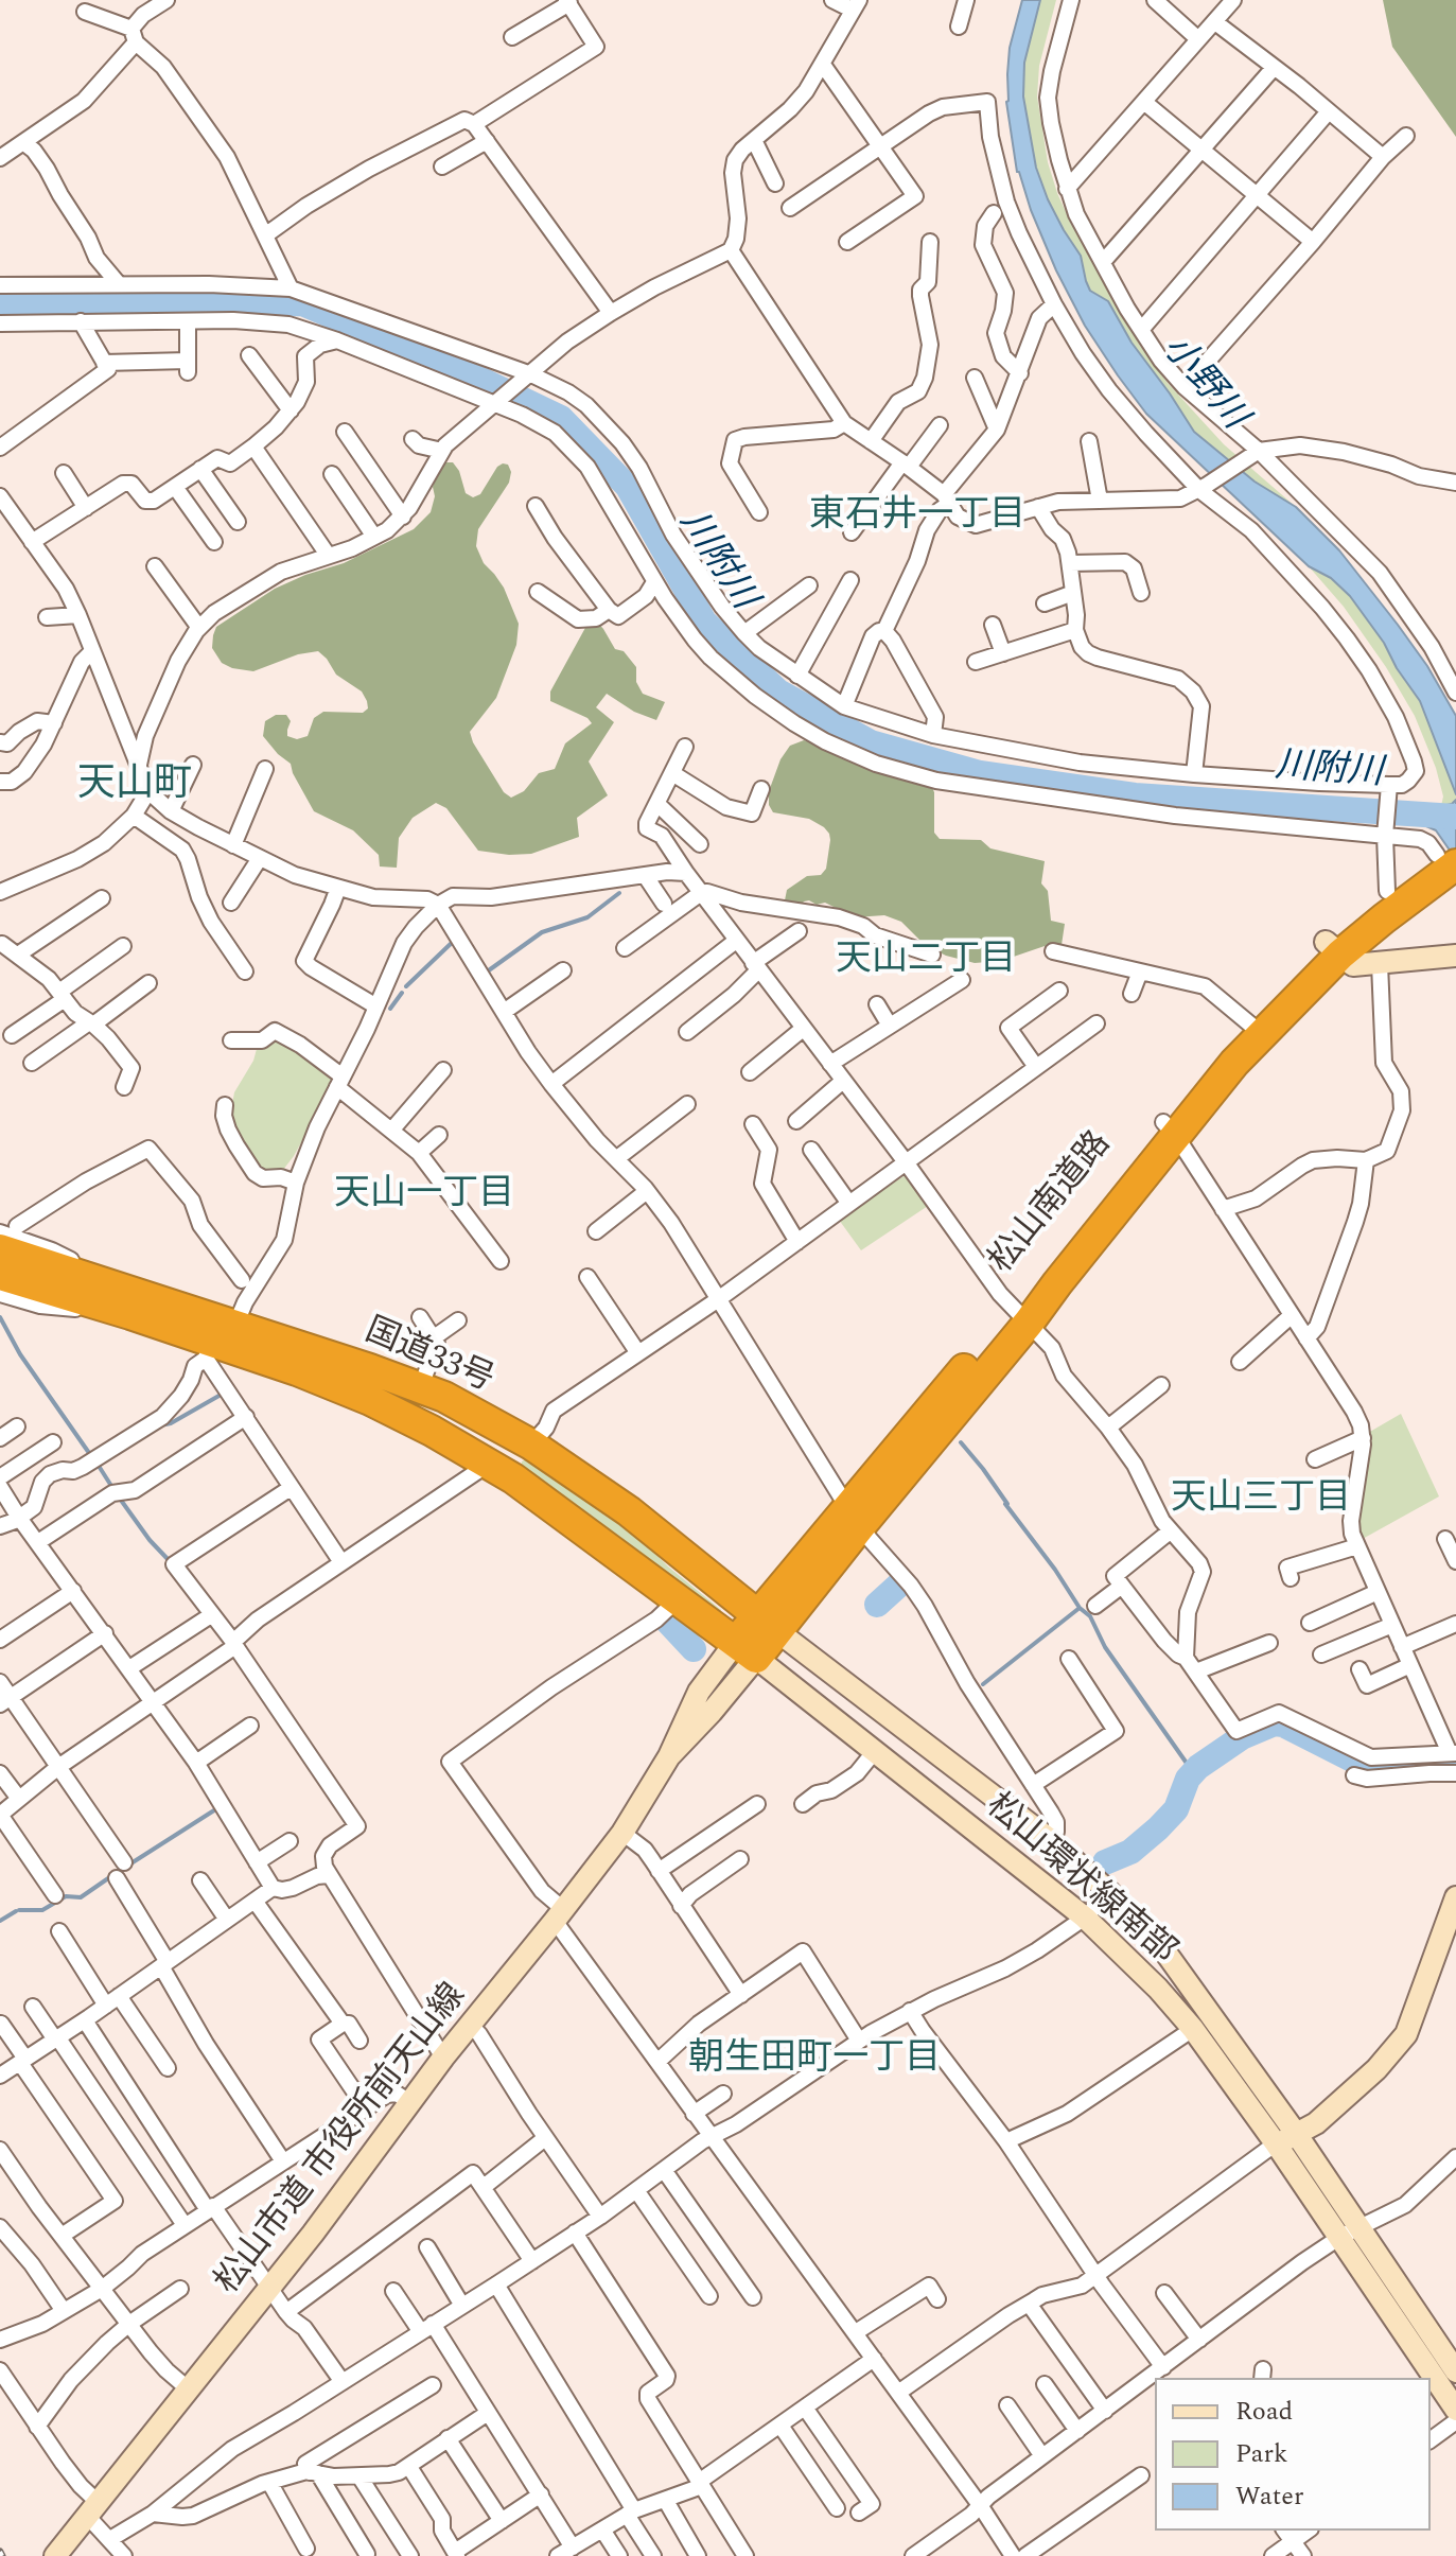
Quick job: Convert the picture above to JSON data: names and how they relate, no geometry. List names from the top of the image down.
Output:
{
  "streets": {
    "highway": ["松山南道路", "国道33号"],
    "street": ["松山環状線南部", "松山市道 市役所前天山線"]
  },
  "crossings": [
    ["松山南道路", "国道33号"],
    ["松山南道路", "松山環状線南部"],
    ["松山南道路", "松山市道 市役所前天山線"],
    ["国道33号", "松山環状線南部"],
    ["国道33号", "松山市道 市役所前天山線"],
    ["松山環状線南部", "松山市道 市役所前天山線"]
  ],
  "districts": [
    "東石井一丁目",
    "天山町",
    "天山二丁目",
    "天山一丁目",
    "天山三丁目",
    "朝生田町一丁目"
  ],
  "water": ["小野川", "川附川"],
  "legend": ["Road", "Park", "Water"]
}
